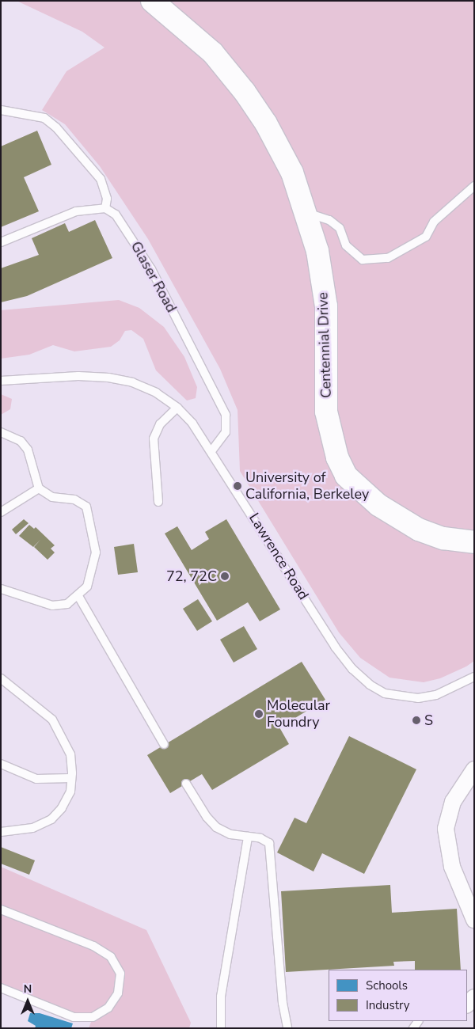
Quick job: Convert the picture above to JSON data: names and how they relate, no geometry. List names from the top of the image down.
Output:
{
  "streets": {
    "street": ["Centennial Drive"],
    "lane": ["Glaser Road", "Lawrence Road"]
  },
  "crossings": [
    ["Glaser Road", "Lawrence Road"]
  ],
  "places": [
    "University of California, Berkeley",
    "72, 72C",
    "Molecular Foundry",
    "S"
  ],
  "legend": ["Schools", "Industry"],
  "north": "top"
}
